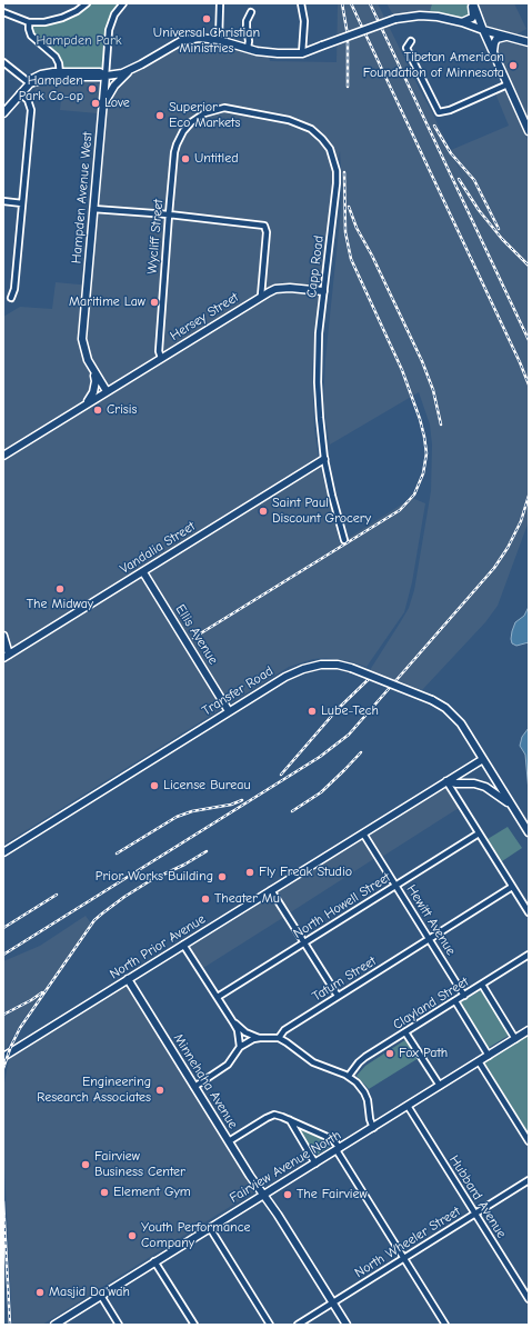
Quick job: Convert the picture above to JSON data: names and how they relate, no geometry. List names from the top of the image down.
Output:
{
  "streets": {
    "street": [
      "Hampden Avenue West",
      "Wycliff Street",
      "Capp Road",
      "Hersey Street",
      "Vandalia Street",
      "Ellis Avenue",
      "Transfer Road",
      "North Howell Street",
      "Hewitt Avenue",
      "North Prior Avenue",
      "Tatum Street",
      "Clayland Street",
      "Minnehaha Avenue",
      "Fairview Avenue North",
      "Hubbard Avenue",
      "North Wheeler Street"
    ]
  },
  "crossings": [
    ["Hampden Avenue West", "Hersey Street"],
    ["Wycliff Street", "Capp Road"],
    ["Wycliff Street", "Hersey Street"],
    ["Capp Road", "Hersey Street"],
    ["Capp Road", "Vandalia Street"],
    ["Vandalia Street", "Ellis Avenue"],
    ["Ellis Avenue", "Transfer Road"],
    ["Transfer Road", "North Prior Avenue"],
    ["North Howell Street", "Hewitt Avenue"],
    ["Hewitt Avenue", "North Prior Avenue"],
    ["Hewitt Avenue", "Tatum Street"],
    ["Hewitt Avenue", "Clayland Street"],
    ["North Prior Avenue", "Minnehaha Avenue"],
    ["Minnehaha Avenue", "Fairview Avenue North"],
    ["Minnehaha Avenue", "North Wheeler Street"],
    ["Fairview Avenue North", "Hubbard Avenue"],
    ["Hubbard Avenue", "North Wheeler Street"]
  ],
  "parks": ["Hampden Park"],
  "places": [
    "Universal Christian Ministries",
    "Tibetan American Foundation of Minnesota",
    "Hampden Park Co-op",
    "Love",
    "Superior Eco Markets",
    "Untitled",
    "Maritime Law",
    "Crisis",
    "Saint Paul Discount Grocery",
    "The Midway",
    "Lube-Tech",
    "License Bureau",
    "Fly Freak Studio",
    "Prior Works Building",
    "Theater Mu",
    "Fox Path",
    "Engineering Research Associates",
    "Fairview Business Center",
    "Element Gym",
    "The Fairview",
    "Youth Performance Company",
    "Masjid Da'wah"
  ]
}
